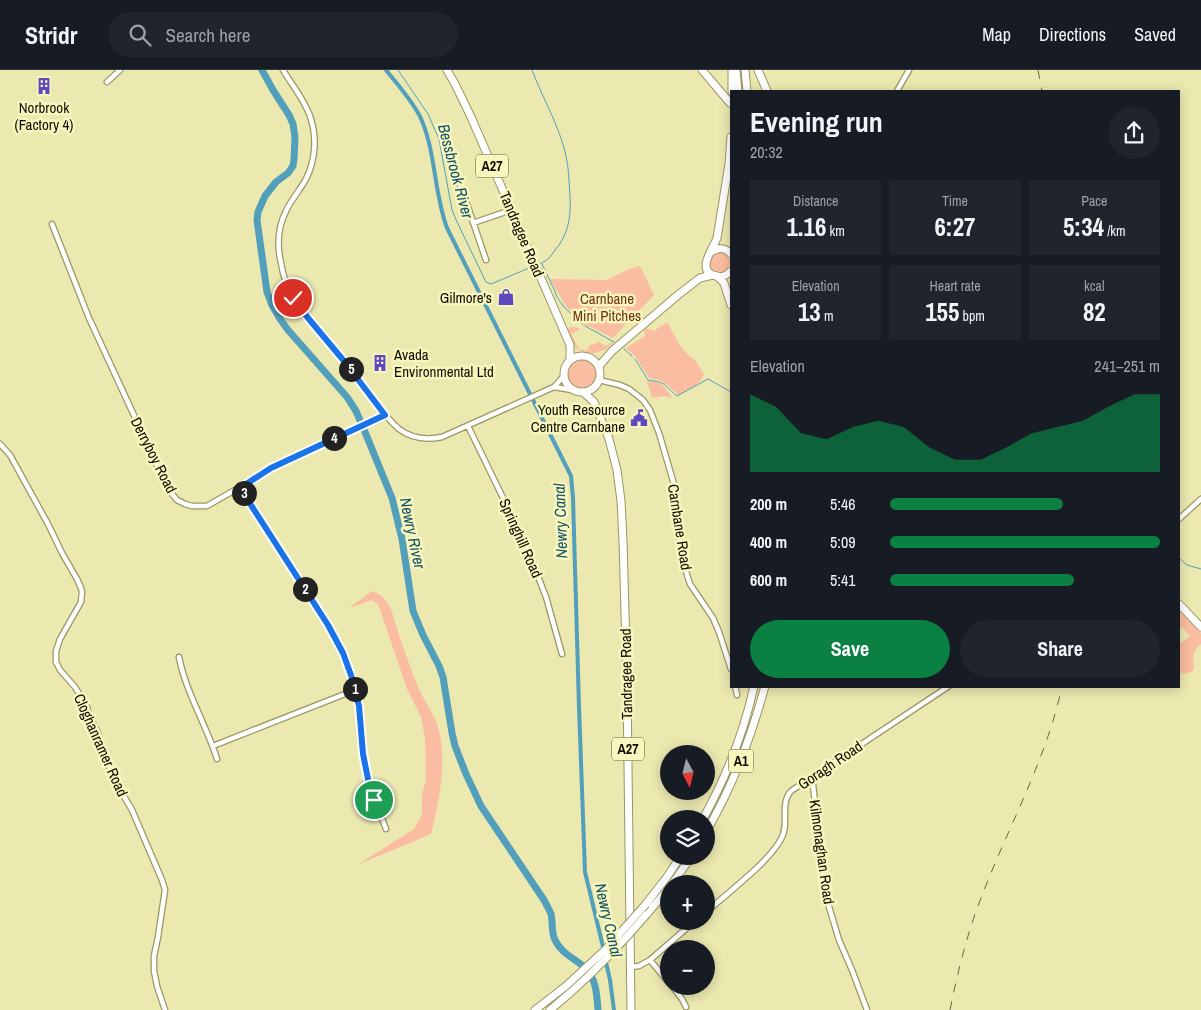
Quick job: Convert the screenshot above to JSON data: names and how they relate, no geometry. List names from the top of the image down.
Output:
{
  "streets": {
    "highway": ["A27", "Tandragee Road", "A1"],
    "street": [
      "Derryboy Road",
      "Carnbane Road",
      "Springhill Road",
      "Cloghanramer Road",
      "Goragh Road",
      "Kilmonaghan Road"
    ]
  },
  "crossings": [
    ["A27", "Tandragee Road"],
    ["A27", "Carnbane Road"],
    ["Tandragee Road", "Carnbane Road"],
    ["Goragh Road", "Kilmonaghan Road"]
  ],
  "water": ["Bessbrook River", "Newry Canal", "Newry River"],
  "parks": ["Carnbane Mini Pitches"],
  "places": {
    "building": ["Norbrook (Factory 4)", "Avada Environmental Ltd"],
    "shop": ["Gilmore's"],
    "public building": ["Youth Resource Centre Carnbane"]
  },
  "north": "bottom",
  "page": {
    "header": "Stridr",
    "search": "Search here",
    "nav": ["Map", "Directions", "Saved"],
    "heading": ["Evening run", "20:32"],
    "stats": [
      ["Distance", "1.16 km"],
      ["Time", "6:27"],
      ["Pace", "5:34 /km"],
      ["Elevation", "13 m"],
      ["Heart rate", "155 bpm"],
      ["kcal", "82"]
    ],
    "chart": ["Elevation", "241–251 m"],
    "pins": [
      "5",
      "4",
      "3",
      "2",
      "1"
    ],
    "list": [
      {
        "name": "200 m",
        "note": "5:46"
      },
      {
        "name": "400 m",
        "note": "5:09"
      },
      {
        "name": "600 m",
        "note": "5:41"
      }
    ],
    "buttons": ["Save", "Share"],
    "map_buttons": ["+", "−"]
  }
}
